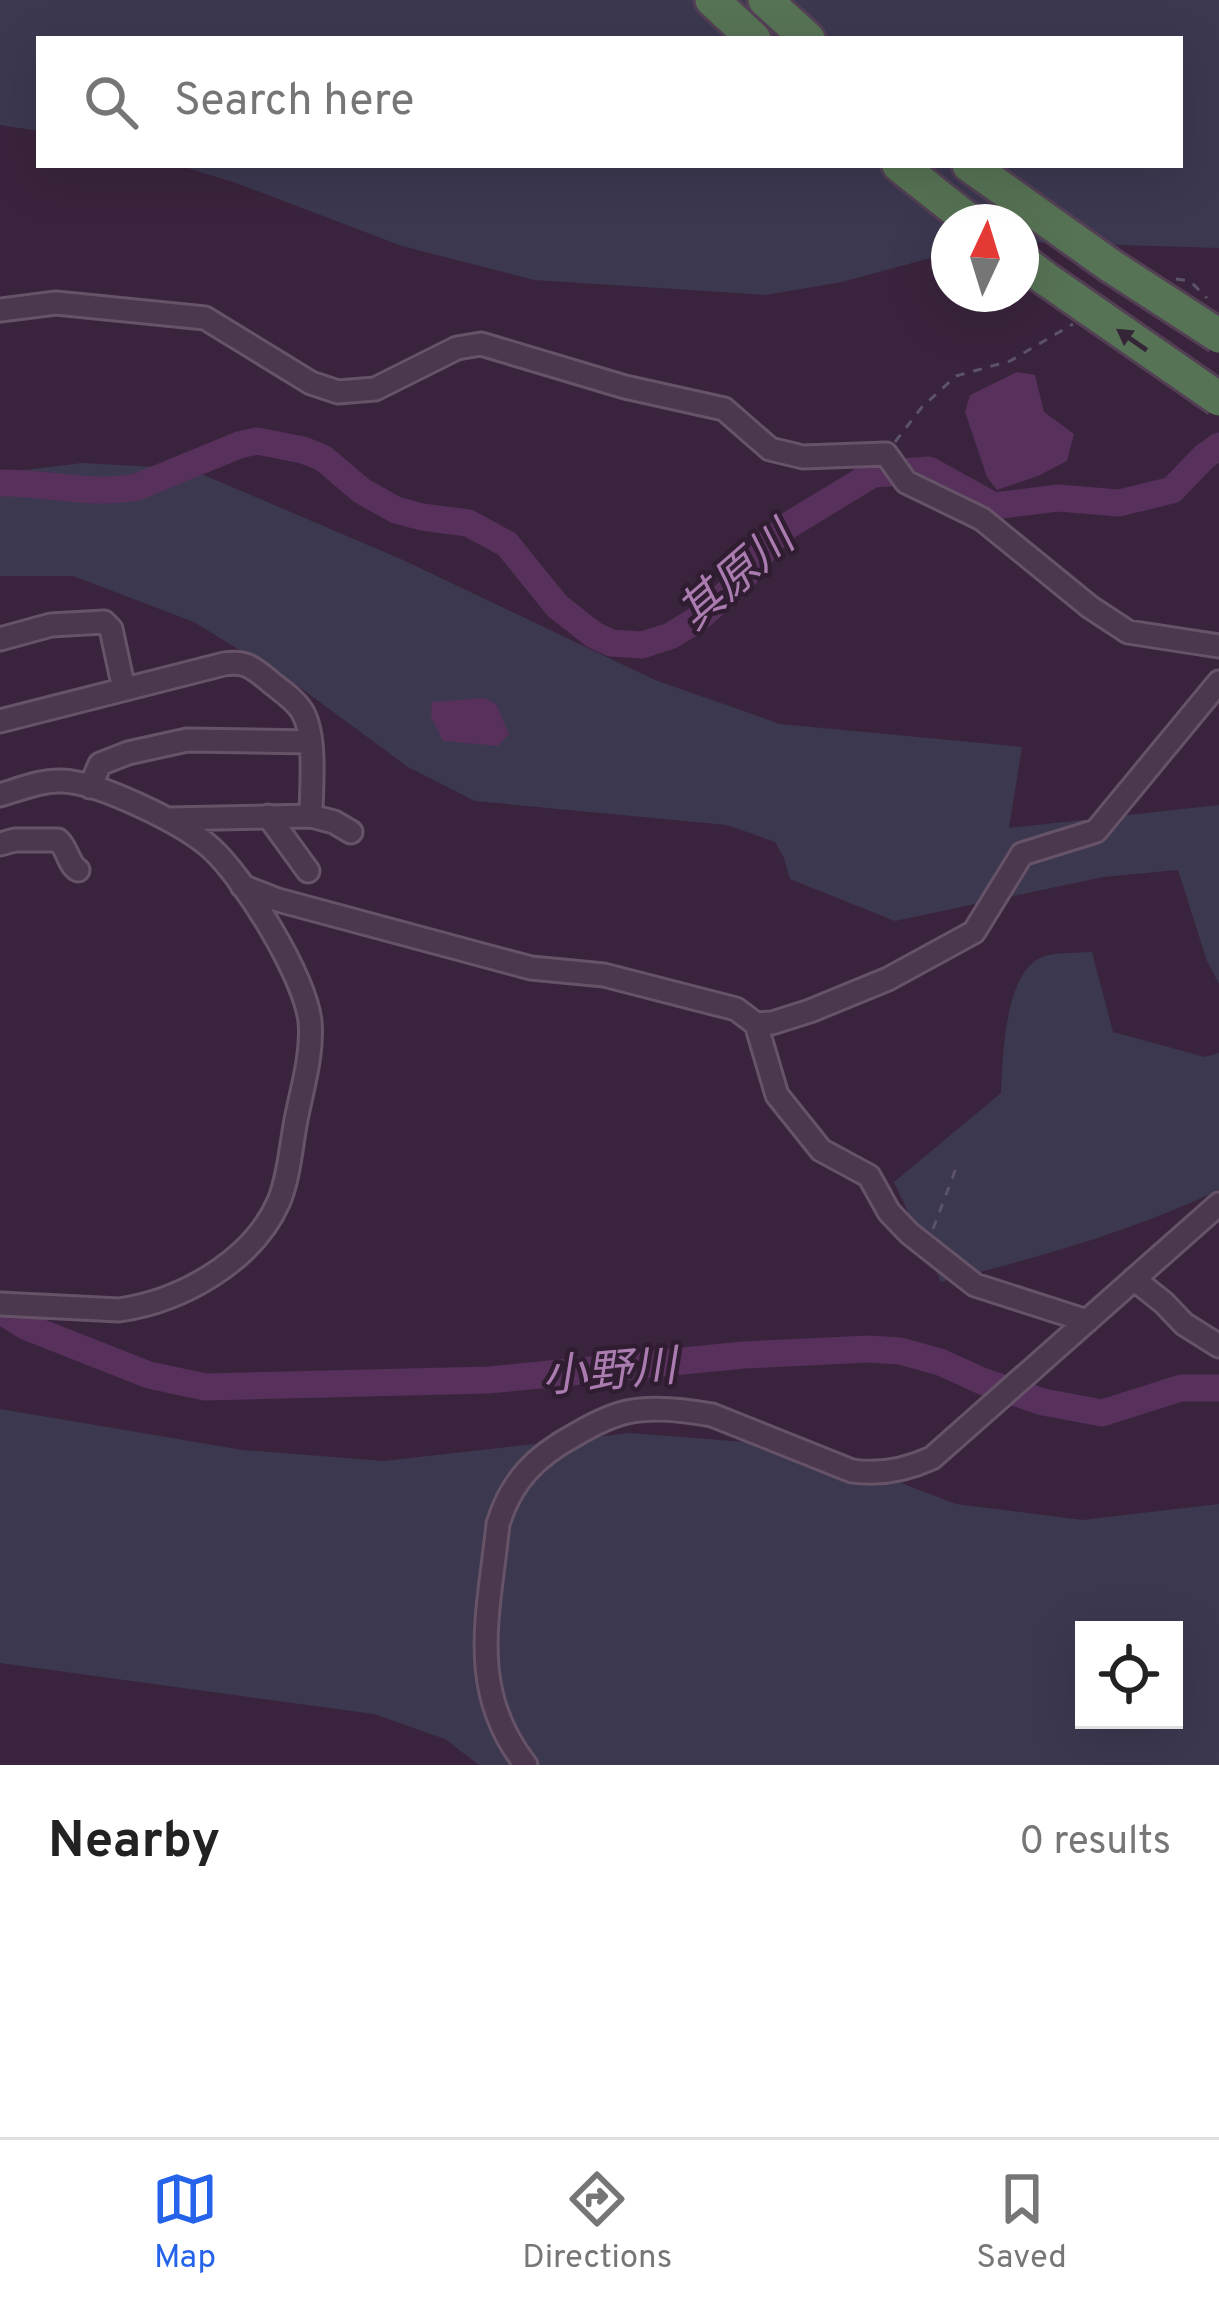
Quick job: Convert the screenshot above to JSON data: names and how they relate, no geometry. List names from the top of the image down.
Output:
{
  "water": ["其原川", "小野川"],
  "north": "top",
  "page": {
    "search": "Search here",
    "heading": ["Nearby", "0 results"],
    "nav": ["Map", "Directions", "Saved"]
  }
}
